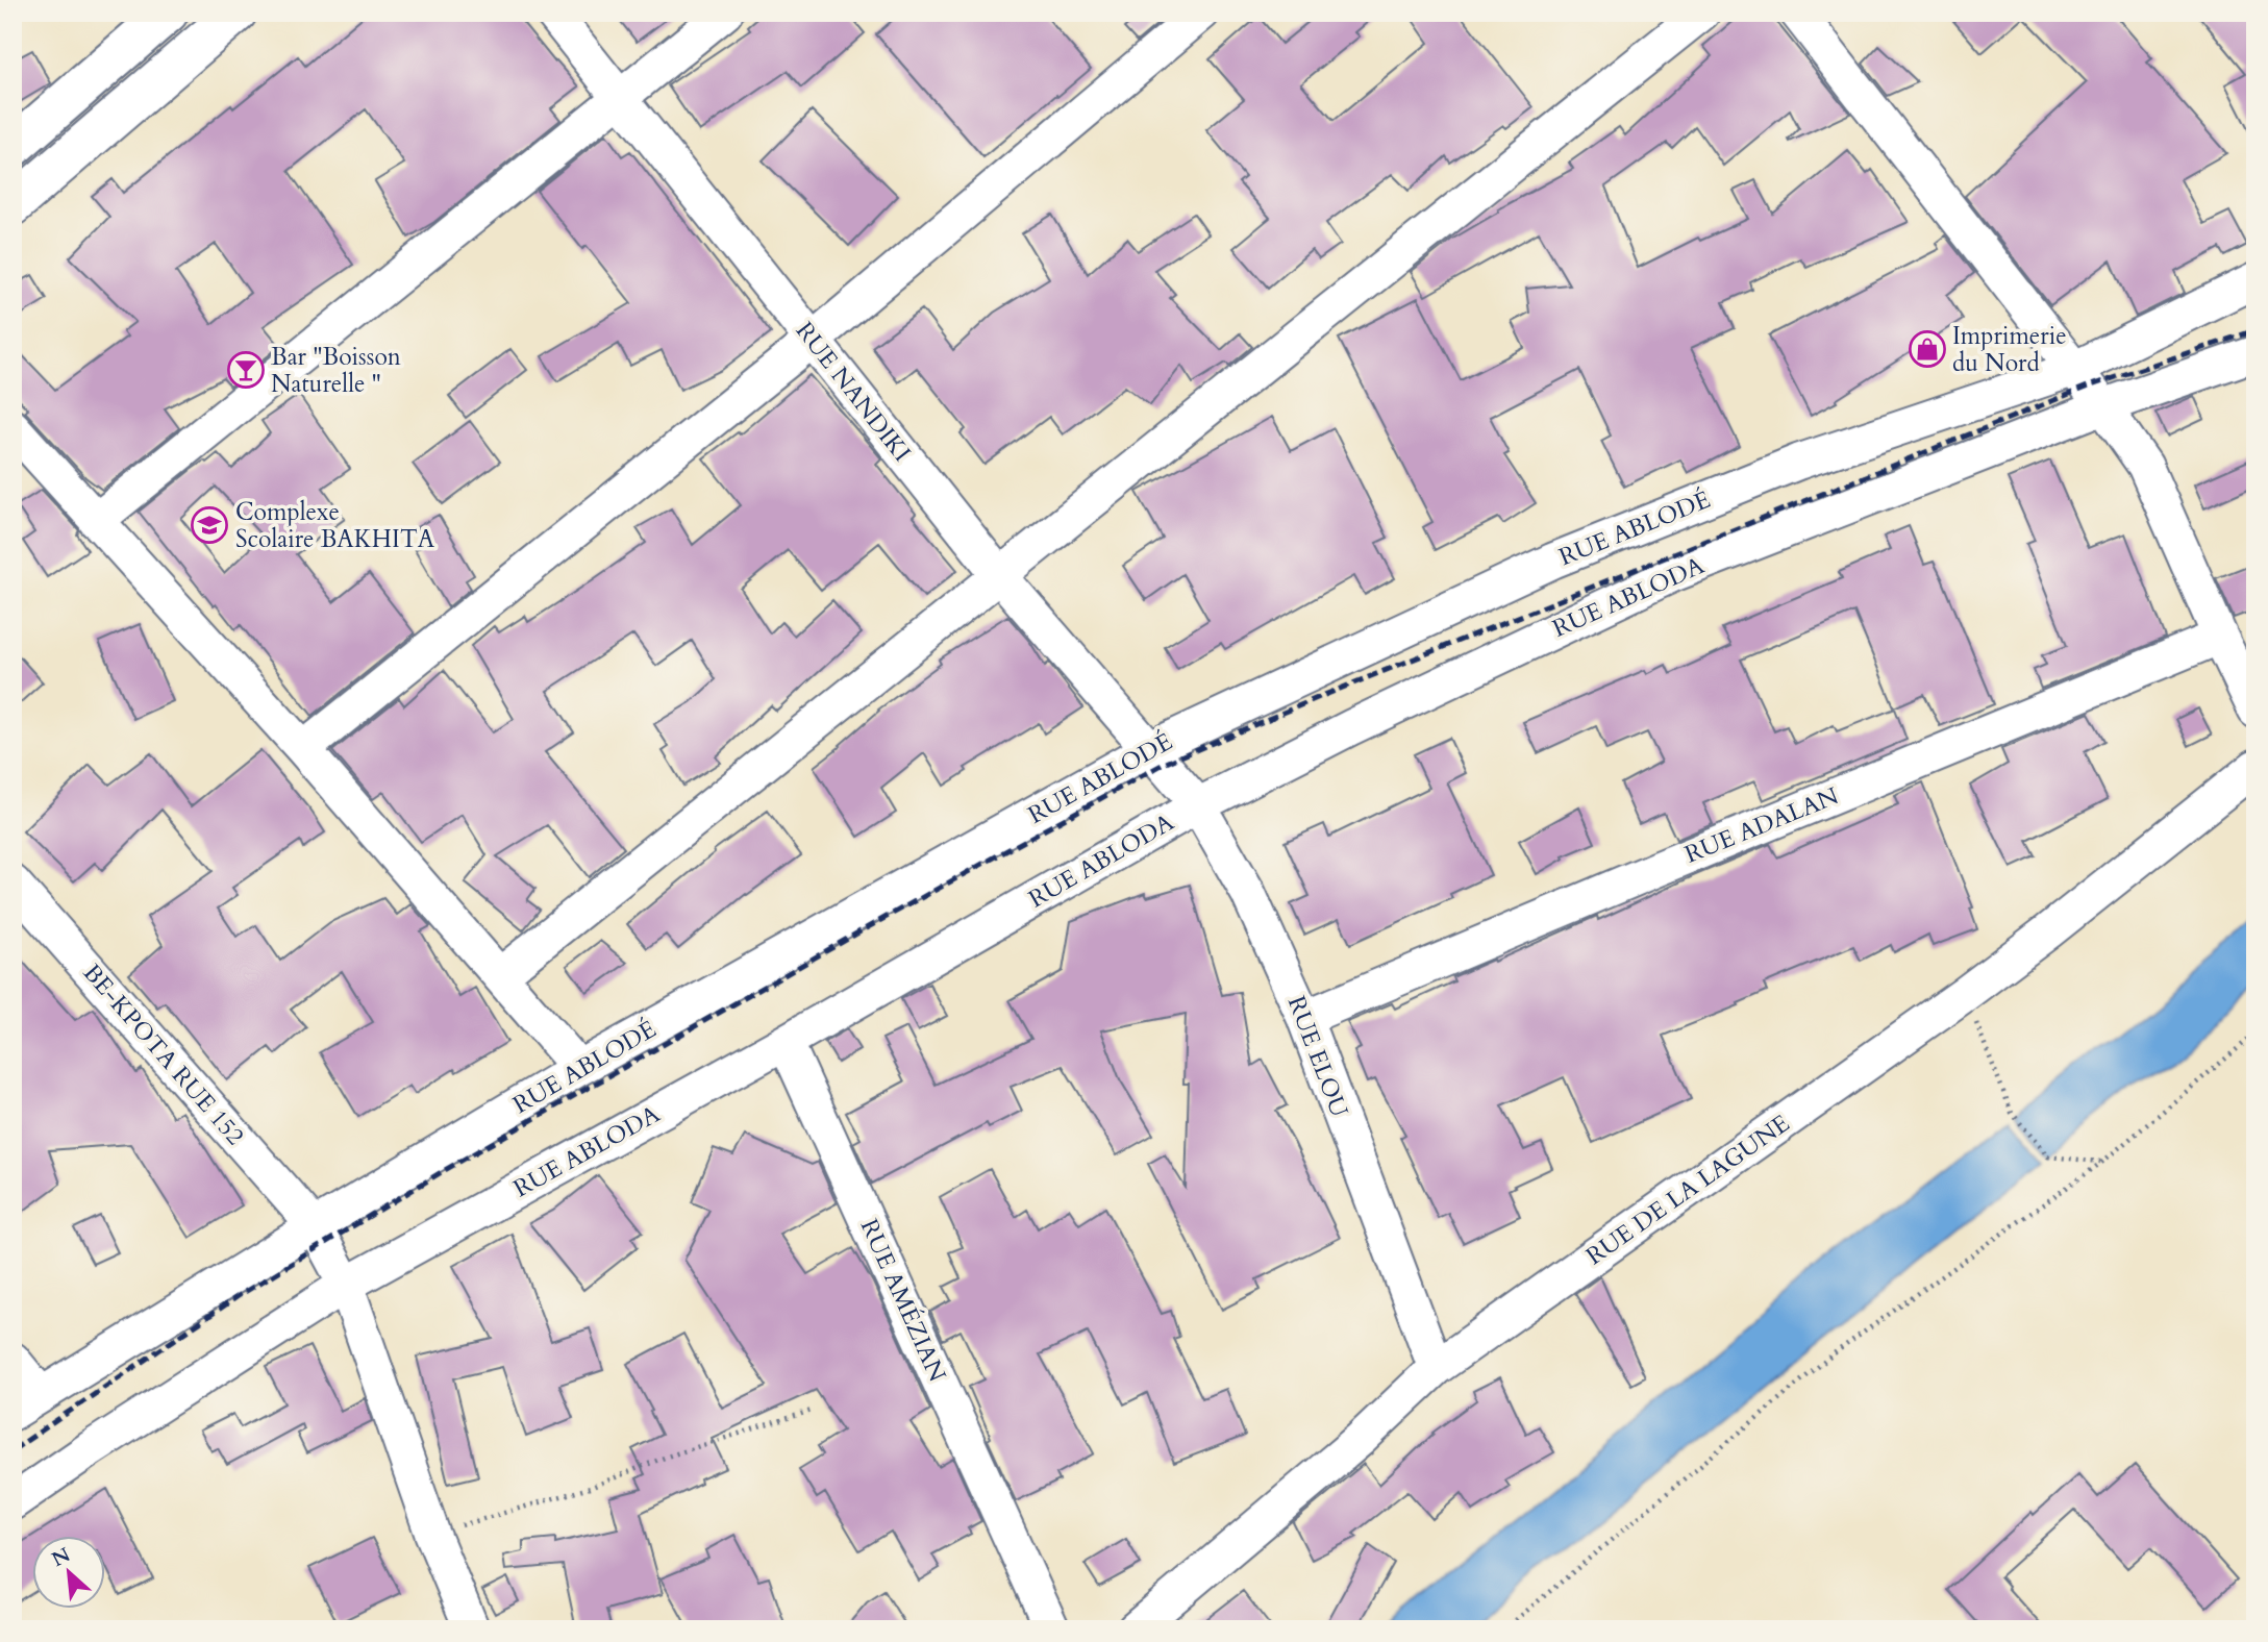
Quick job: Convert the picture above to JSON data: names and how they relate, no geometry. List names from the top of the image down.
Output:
{
  "streets": {
    "street": [
      "RUE NANDIKI",
      "RUE ABLODÉ",
      "RUE ABLODA",
      "RUE ADALAN",
      "BE-KPOTA RUE 152",
      "RUE ELOU",
      "RUE DE LA LAGUNE",
      "RUE AMÉZIAN"
    ]
  },
  "crossings": [
    ["RUE NANDIKI", "RUE ABLODÉ"],
    ["RUE NANDIKI", "RUE ELOU"],
    ["RUE ABLODÉ", "BE-KPOTA RUE 152"],
    ["RUE ABLODÉ", "RUE ELOU"],
    ["RUE ABLODA", "BE-KPOTA RUE 152"],
    ["RUE ABLODA", "RUE ELOU"],
    ["RUE ABLODA", "RUE AMÉZIAN"],
    ["RUE ADALAN", "RUE ELOU"],
    ["RUE ELOU", "RUE DE LA LAGUNE"]
  ],
  "places": {
    "shop": ["Imprimerie du Nord"],
    "bar": ["Bar \"Boisson Naturelle \""],
    "school or university": ["Complexe Scolaire BAKHITA"]
  },
  "north": "top left"
}
